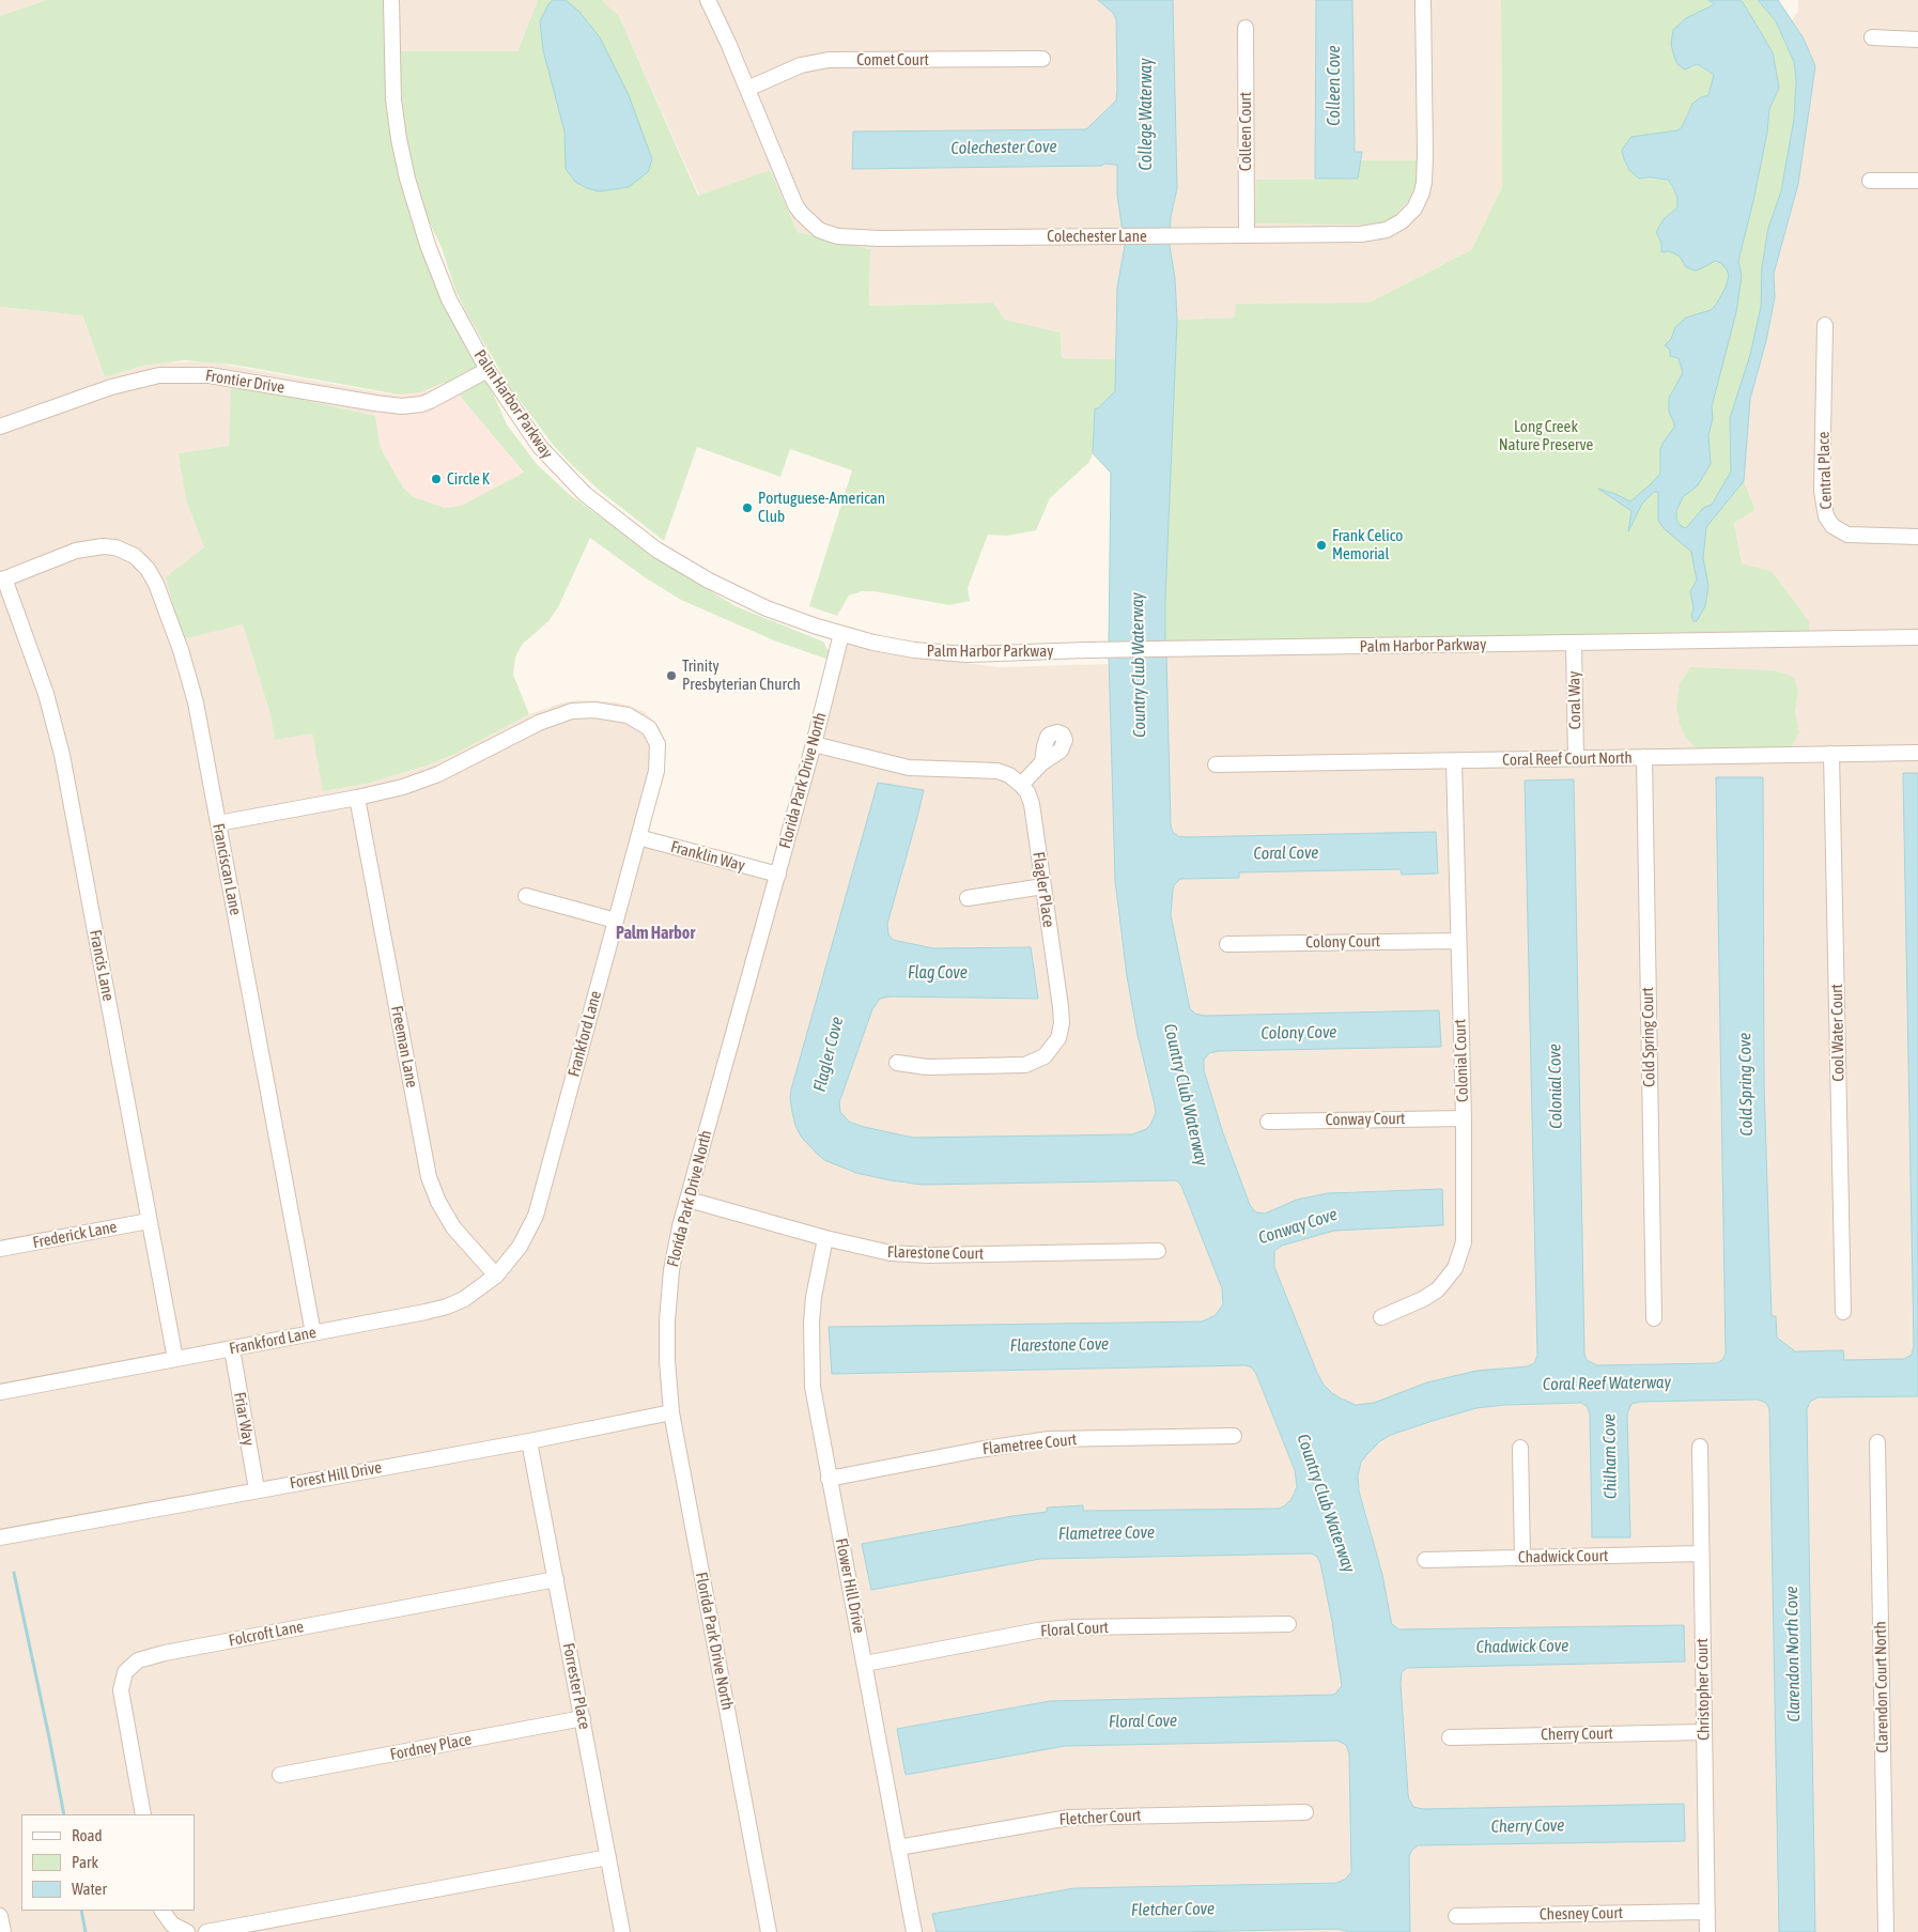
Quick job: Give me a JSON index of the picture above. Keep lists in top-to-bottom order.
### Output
{
  "streets": {
    "street": [
      "Comet Court",
      "Colleen Court",
      "Colechester Lane",
      "Frontier Drive",
      "Palm Harbor Parkway",
      "Central Place",
      "Coral Way",
      "Coral Reef Court North",
      "Florida Park Drive North",
      "Franklin Way",
      "Franciscan Lane",
      "Flagler Place",
      "Colony Court",
      "Francis Lane",
      "Cool Water Court",
      "Frankford Lane",
      "Cold Spring Court",
      "Freeman Lane",
      "Colonial Court",
      "Conway Court",
      "Frederick Lane",
      "Flarestone Court",
      "Friar Way",
      "Flametree Court",
      "Forest Hill Drive",
      "Chadwick Court",
      "Flower Hill Drive",
      "Floral Court",
      "Folcroft Lane",
      "Forrester Place",
      "Clarendon Court North",
      "Christopher Court",
      "Cherry Court",
      "Fordney Place",
      "Fletcher Court",
      "Chesney Court"
    ]
  },
  "crossings": [
    ["Comet Court", "Colechester Lane"],
    ["Colleen Court", "Colechester Lane"],
    ["Frontier Drive", "Palm Harbor Parkway"],
    ["Palm Harbor Parkway", "Coral Way"],
    ["Palm Harbor Parkway", "Florida Park Drive North"],
    ["Coral Way", "Coral Reef Court North"],
    ["Coral Reef Court North", "Cool Water Court"],
    ["Coral Reef Court North", "Cold Spring Court"],
    ["Coral Reef Court North", "Colonial Court"],
    ["Florida Park Drive North", "Franklin Way"],
    ["Florida Park Drive North", "Flarestone Court"],
    ["Florida Park Drive North", "Forest Hill Drive"],
    ["Franklin Way", "Frankford Lane"],
    ["Franciscan Lane", "Francis Lane"],
    ["Franciscan Lane", "Frankford Lane"],
    ["Colony Court", "Colonial Court"],
    ["Francis Lane", "Frankford Lane"],
    ["Francis Lane", "Frederick Lane"],
    ["Frankford Lane", "Freeman Lane"],
    ["Frankford Lane", "Friar Way"],
    ["Colonial Court", "Conway Court"],
    ["Flarestone Court", "Flower Hill Drive"],
    ["Friar Way", "Forest Hill Drive"],
    ["Flametree Court", "Flower Hill Drive"],
    ["Forest Hill Drive", "Forrester Place"],
    ["Chadwick Court", "Christopher Court"],
    ["Flower Hill Drive", "Floral Court"],
    ["Flower Hill Drive", "Fletcher Court"],
    ["Folcroft Lane", "Forrester Place"],
    ["Forrester Place", "Fordney Place"],
    ["Christopher Court", "Cherry Court"],
    ["Christopher Court", "Chesney Court"]
  ],
  "districts": ["Palm Harbor"],
  "water": [
    "Colleen Cove",
    "College Waterway",
    "Colechester Cove",
    "Country Club Waterway",
    "Coral Cove",
    "Flag Cove",
    "Colony Cove",
    "Flagler Cove",
    "Cold Spring Cove",
    "Colonial Cove",
    "Conway Cove",
    "Flarestone Cove",
    "Coral Reef Waterway",
    "Chilham Cove",
    "Flametree Cove",
    "Chadwick Cove",
    "Clarendon North Cove",
    "Floral Cove",
    "Cherry Cove",
    "Fletcher Cove"
  ],
  "parks": ["Long Creek Nature Preserve"],
  "places": [
    "Circle K",
    "Portuguese-American Club",
    "Frank Celico Memorial",
    "Trinity Presbyterian Church"
  ],
  "legend": ["Road", "Park", "Water"]
}
